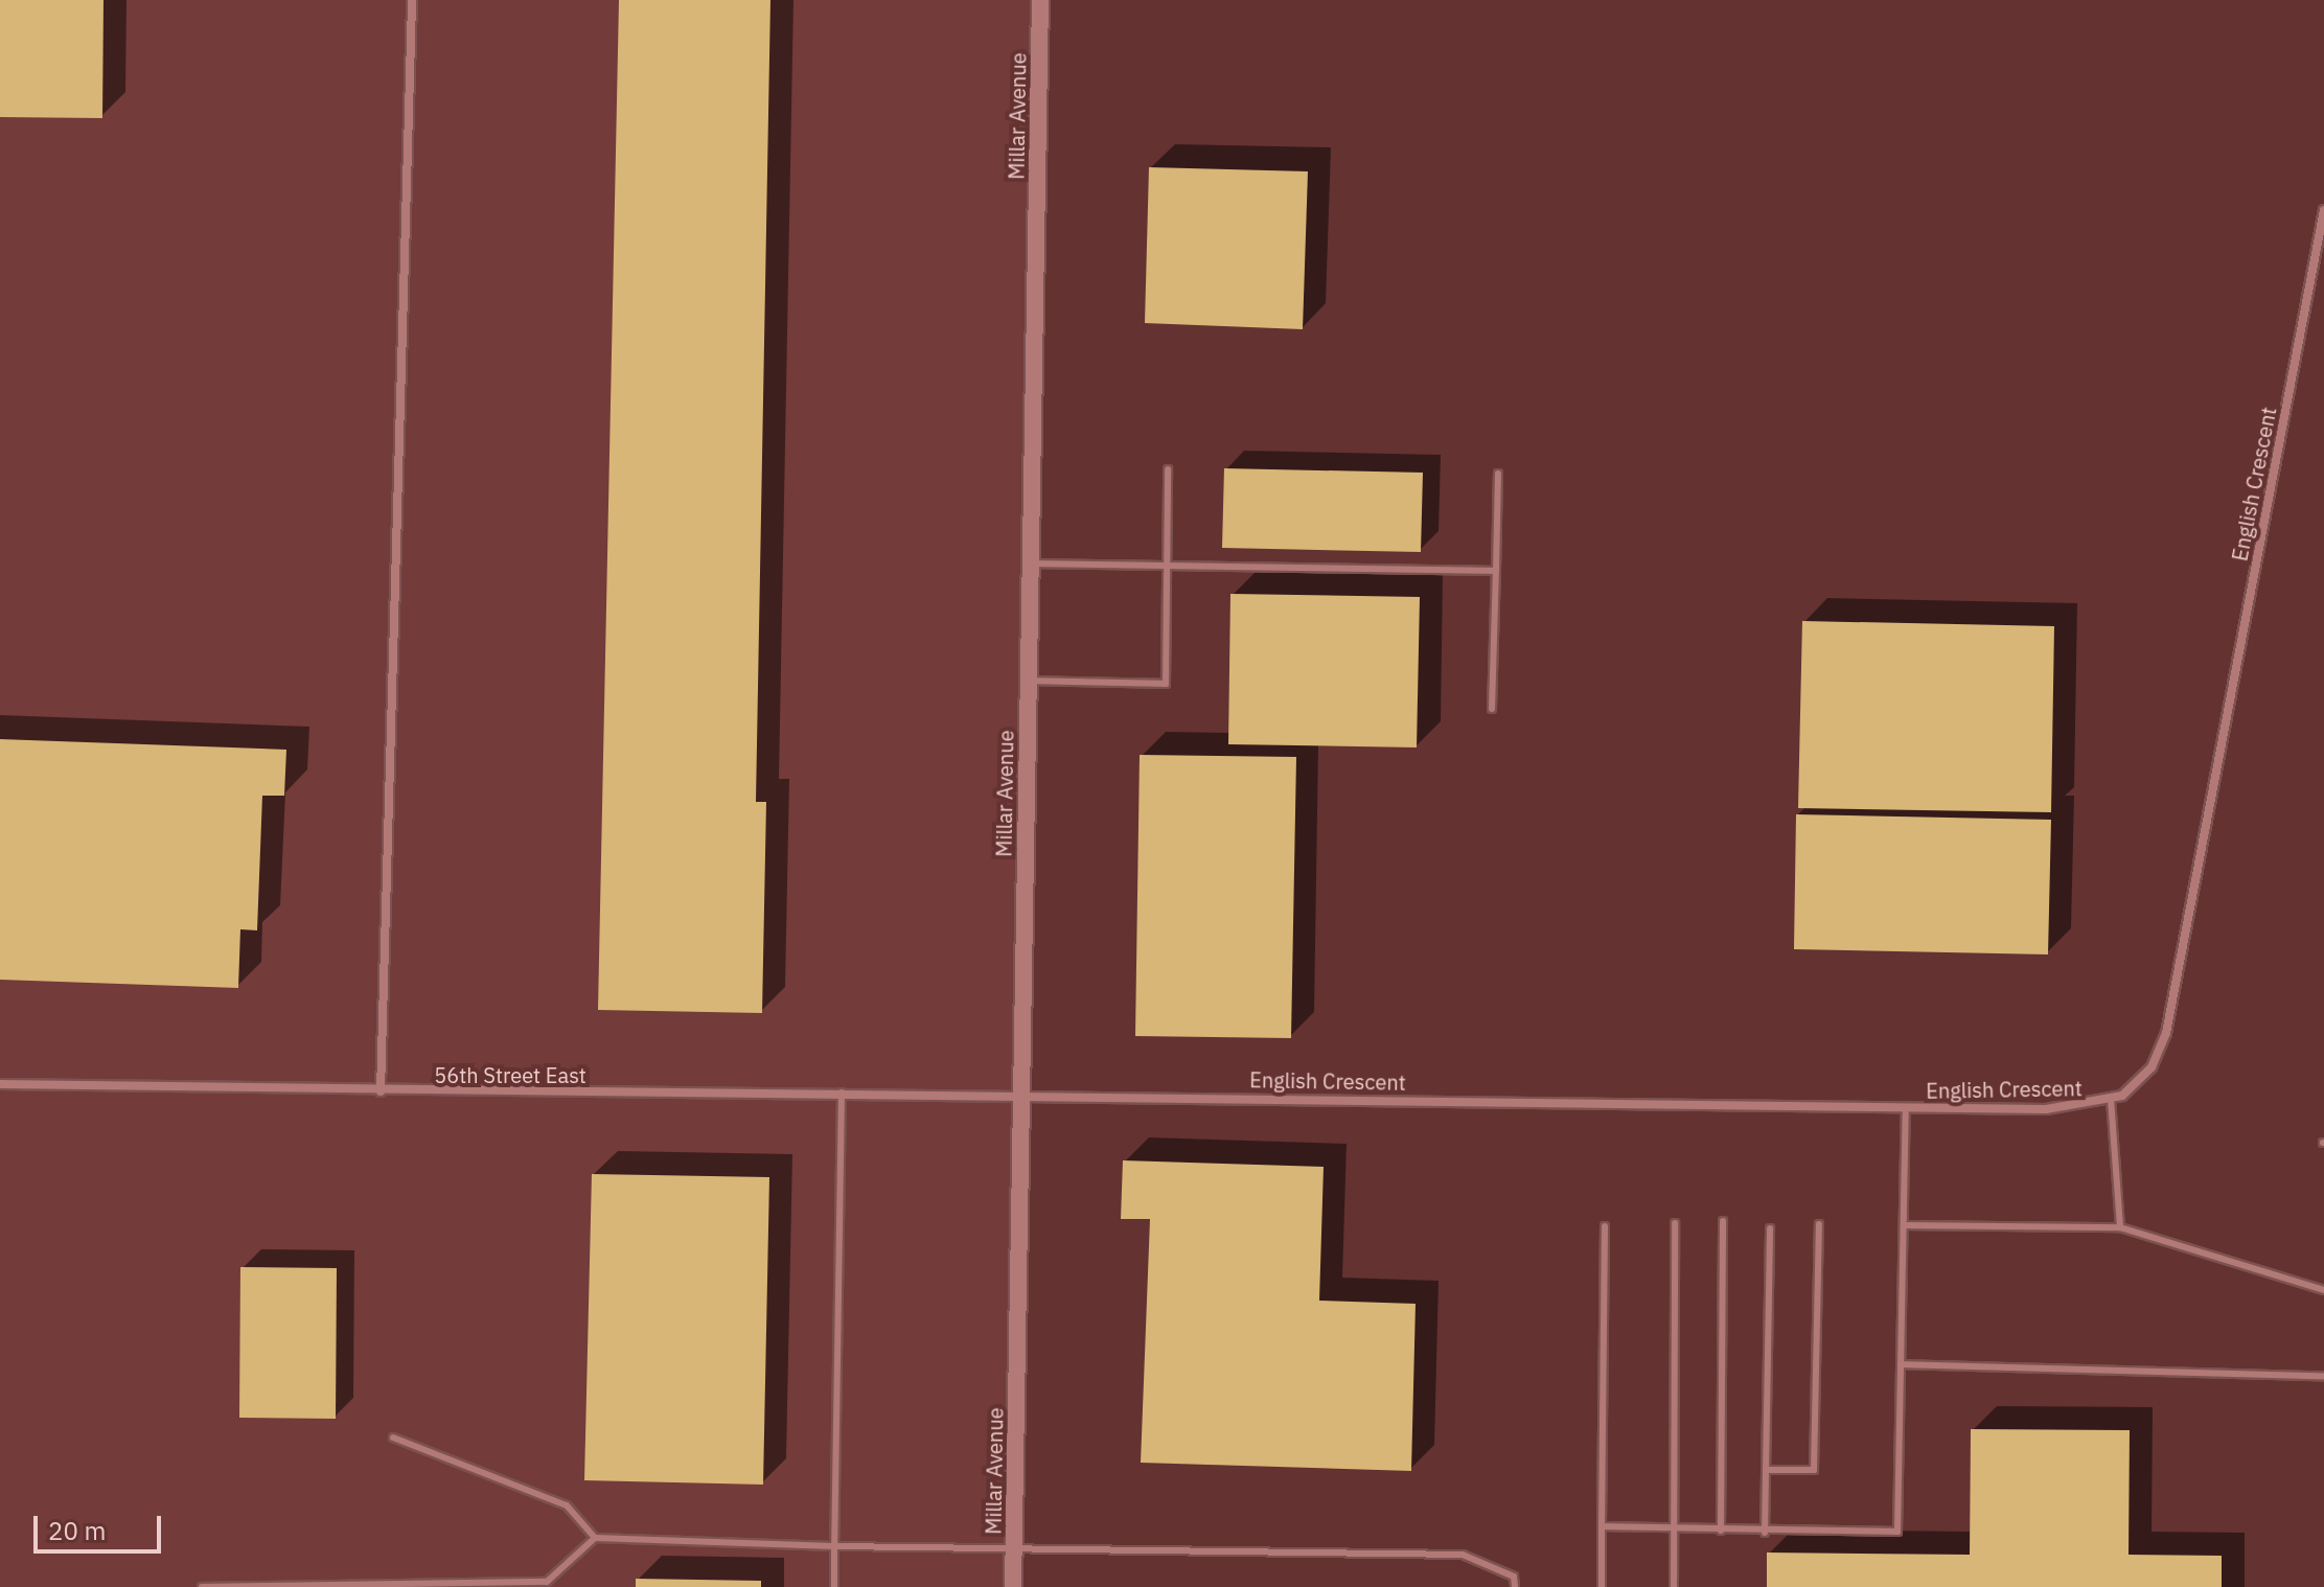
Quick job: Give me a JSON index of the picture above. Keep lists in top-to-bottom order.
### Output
{
  "streets": {
    "street": ["Millar Avenue", "English Crescent", "56th Street East"]
  },
  "crossings": [
    ["Millar Avenue", "English Crescent"],
    ["Millar Avenue", "56th Street East"],
    ["English Crescent", "56th Street East"]
  ],
  "scale_bar": "20 m"
}
